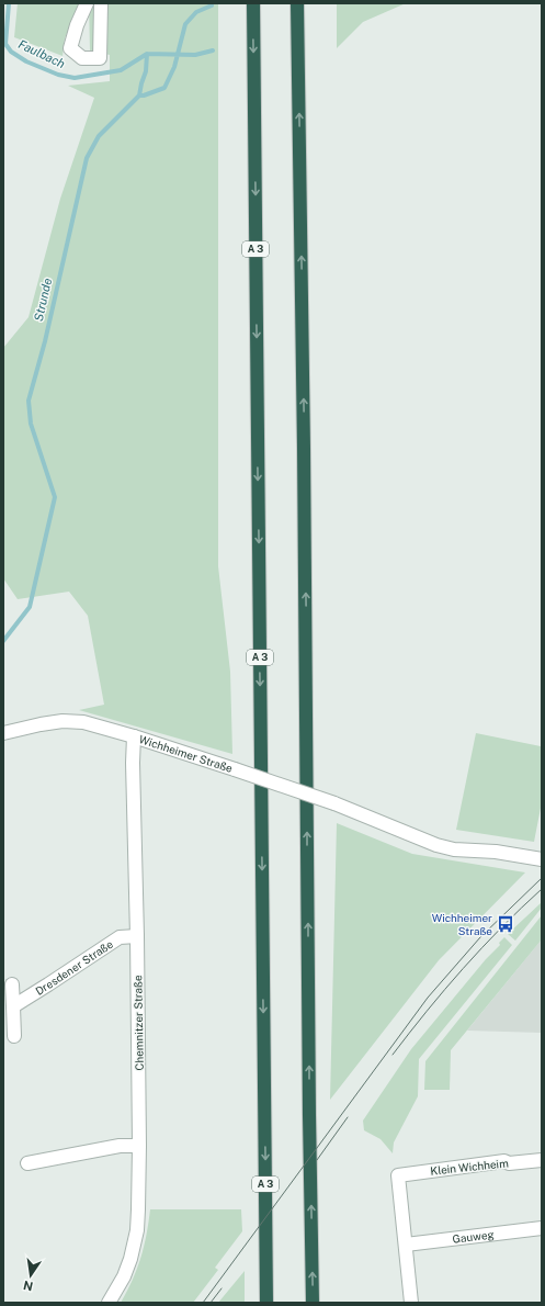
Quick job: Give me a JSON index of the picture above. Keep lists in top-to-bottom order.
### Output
{
  "streets": {
    "highway": ["A 3"],
    "street": [
      "Wichheimer Straße",
      "Dresdener Straße",
      "Chemnitzer Straße",
      "Klein Wichheim",
      "Gauweg"
    ]
  },
  "crossings": [
    ["Wichheimer Straße", "Chemnitzer Straße"],
    ["Dresdener Straße", "Chemnitzer Straße"],
    ["Klein Wichheim", "Gauweg"]
  ],
  "water": ["Faulbach", "Strunde"],
  "places": {
    "bus stop": ["Wichheimer Straße"]
  },
  "north": "bottom"
}
